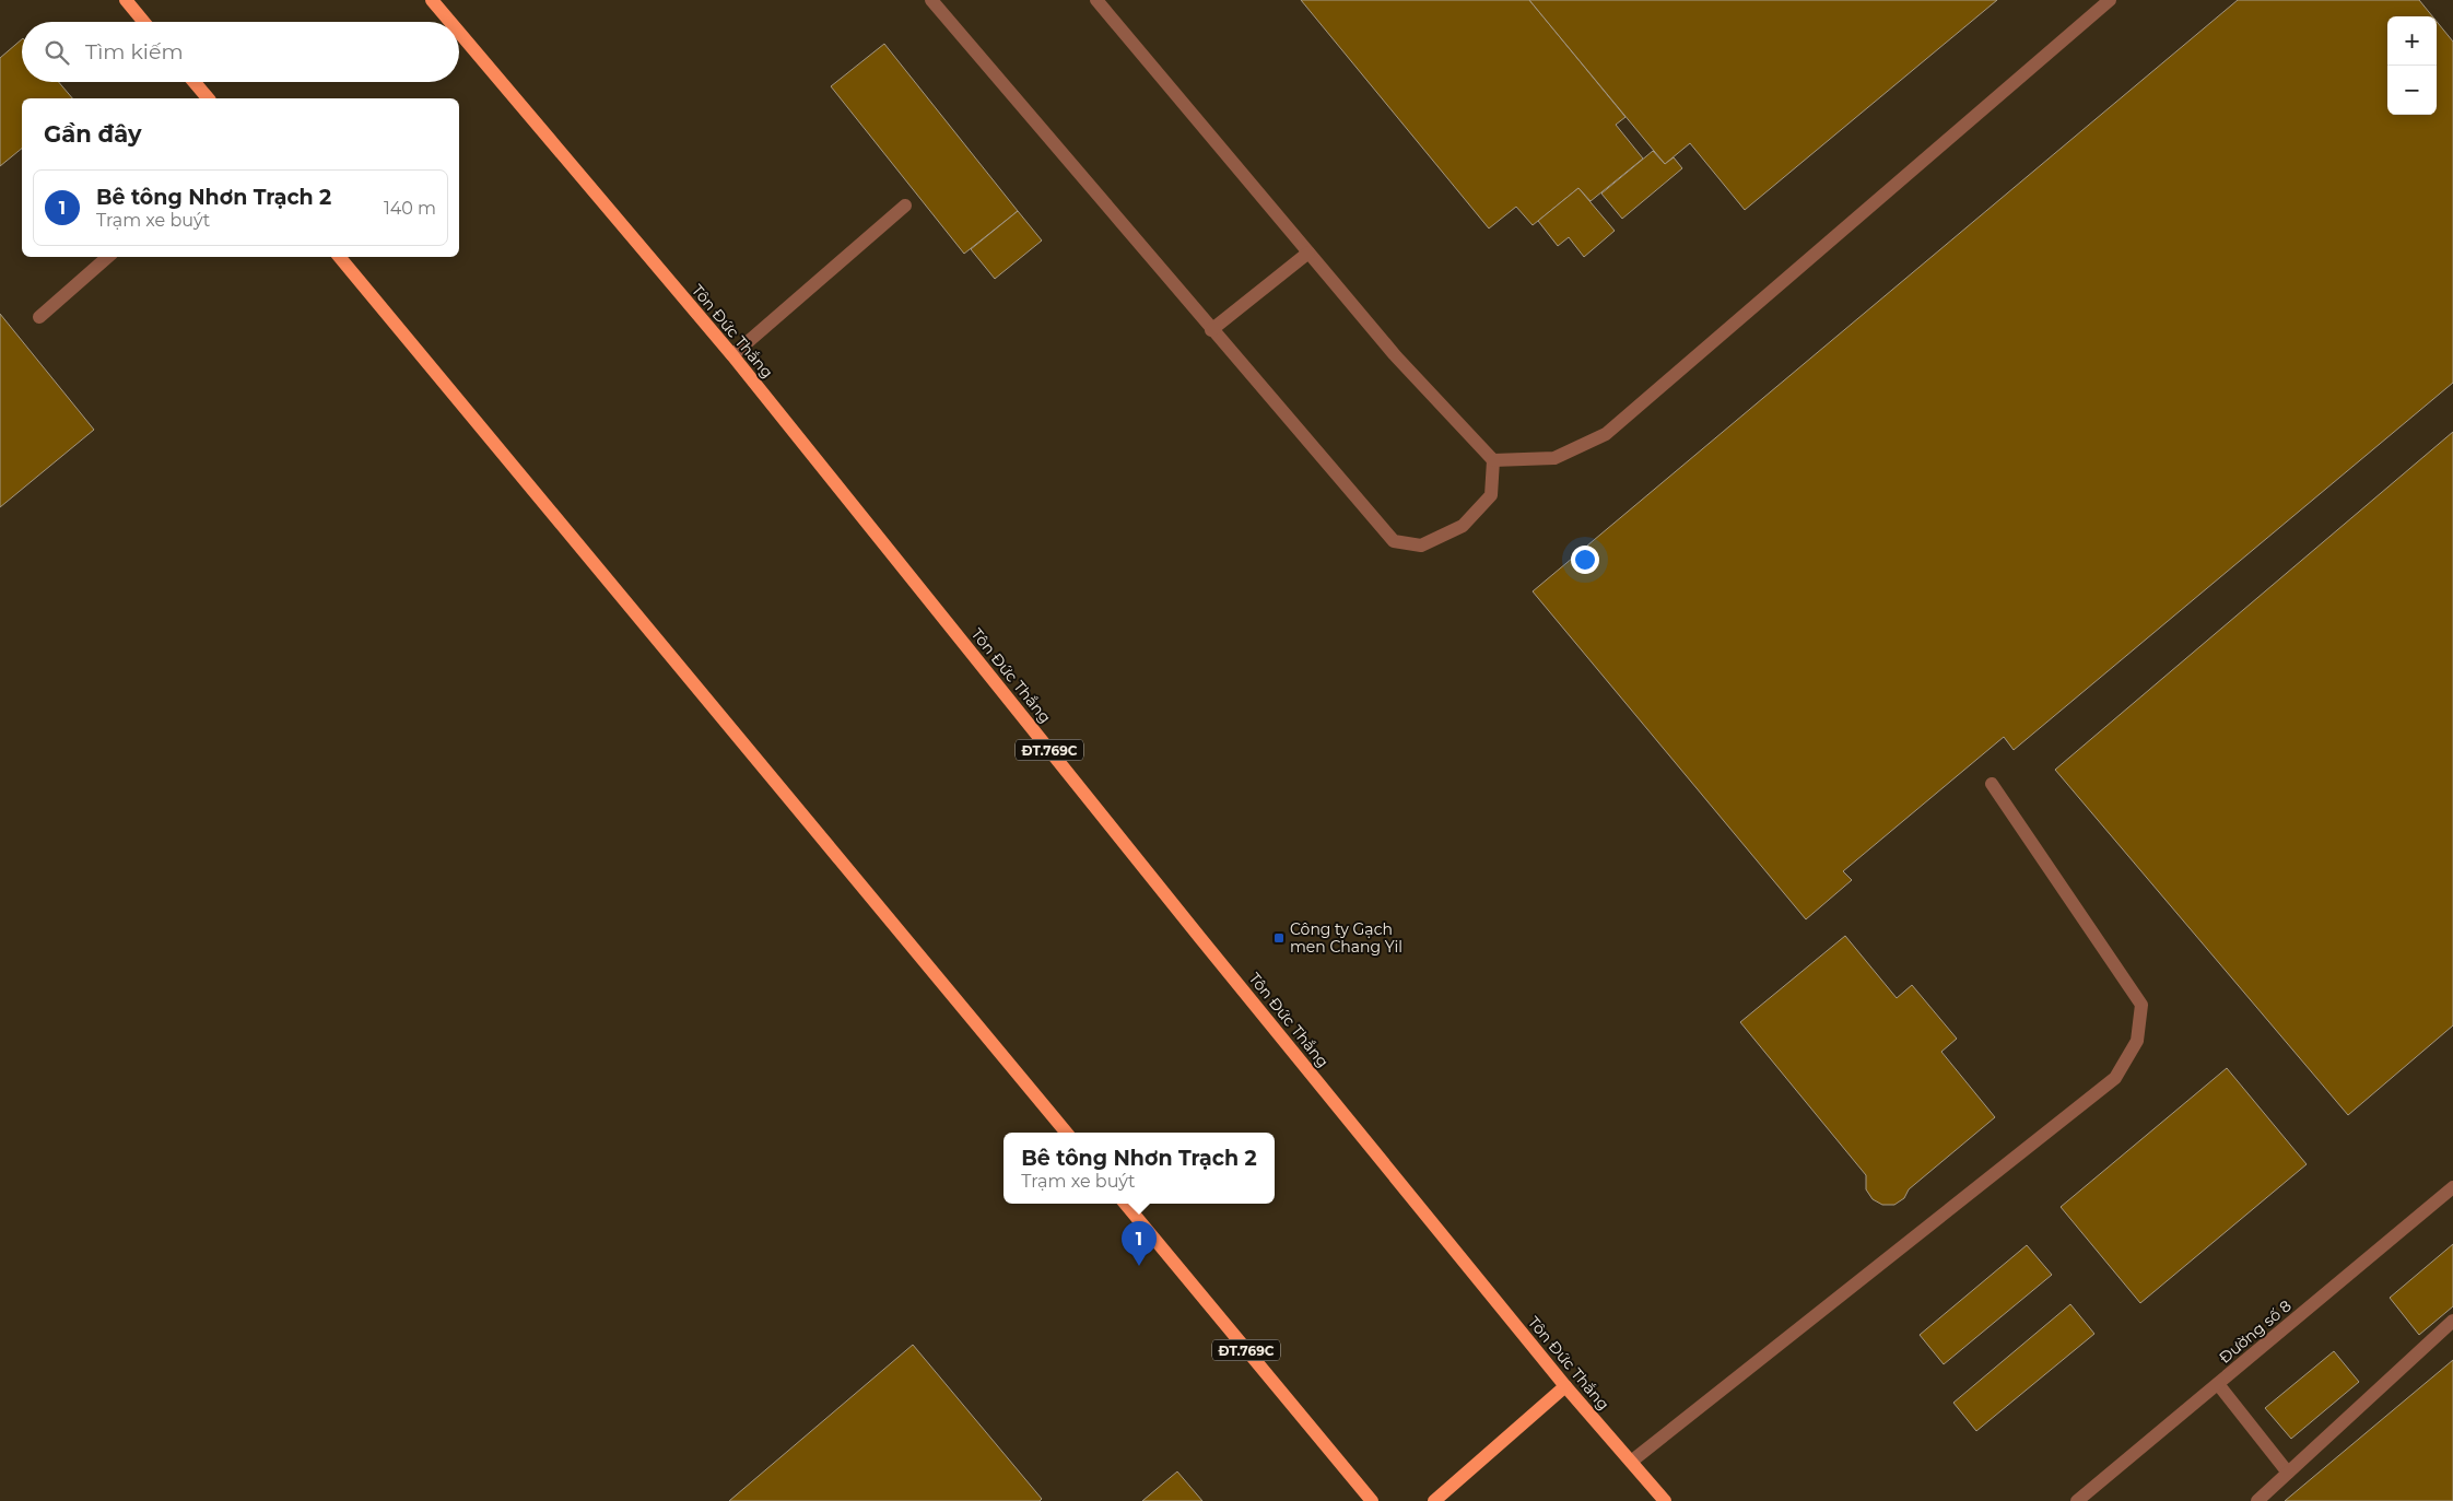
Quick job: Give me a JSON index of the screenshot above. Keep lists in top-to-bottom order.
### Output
{
  "streets": {
    "main road": ["Tôn Đức Thắng", "ĐT.769C"],
    "street": ["Đường số 8"]
  },
  "places": {
    "transit": ["Công ty Gạch men Chang Yil"]
  },
  "page": {
    "map_buttons": ["+", "−"],
    "search": "Tìm kiếm",
    "heading": "Gần đây",
    "list": [
      {
        "mark": "1",
        "name": "Bê tông Nhơn Trạch 2",
        "note": "Trạm xe buýt",
        "value": "140 m"
      }
    ],
    "popup": ["Bê tông Nhơn Trạch 2", "Trạm xe buýt"],
    "pins": "1"
  }
}
